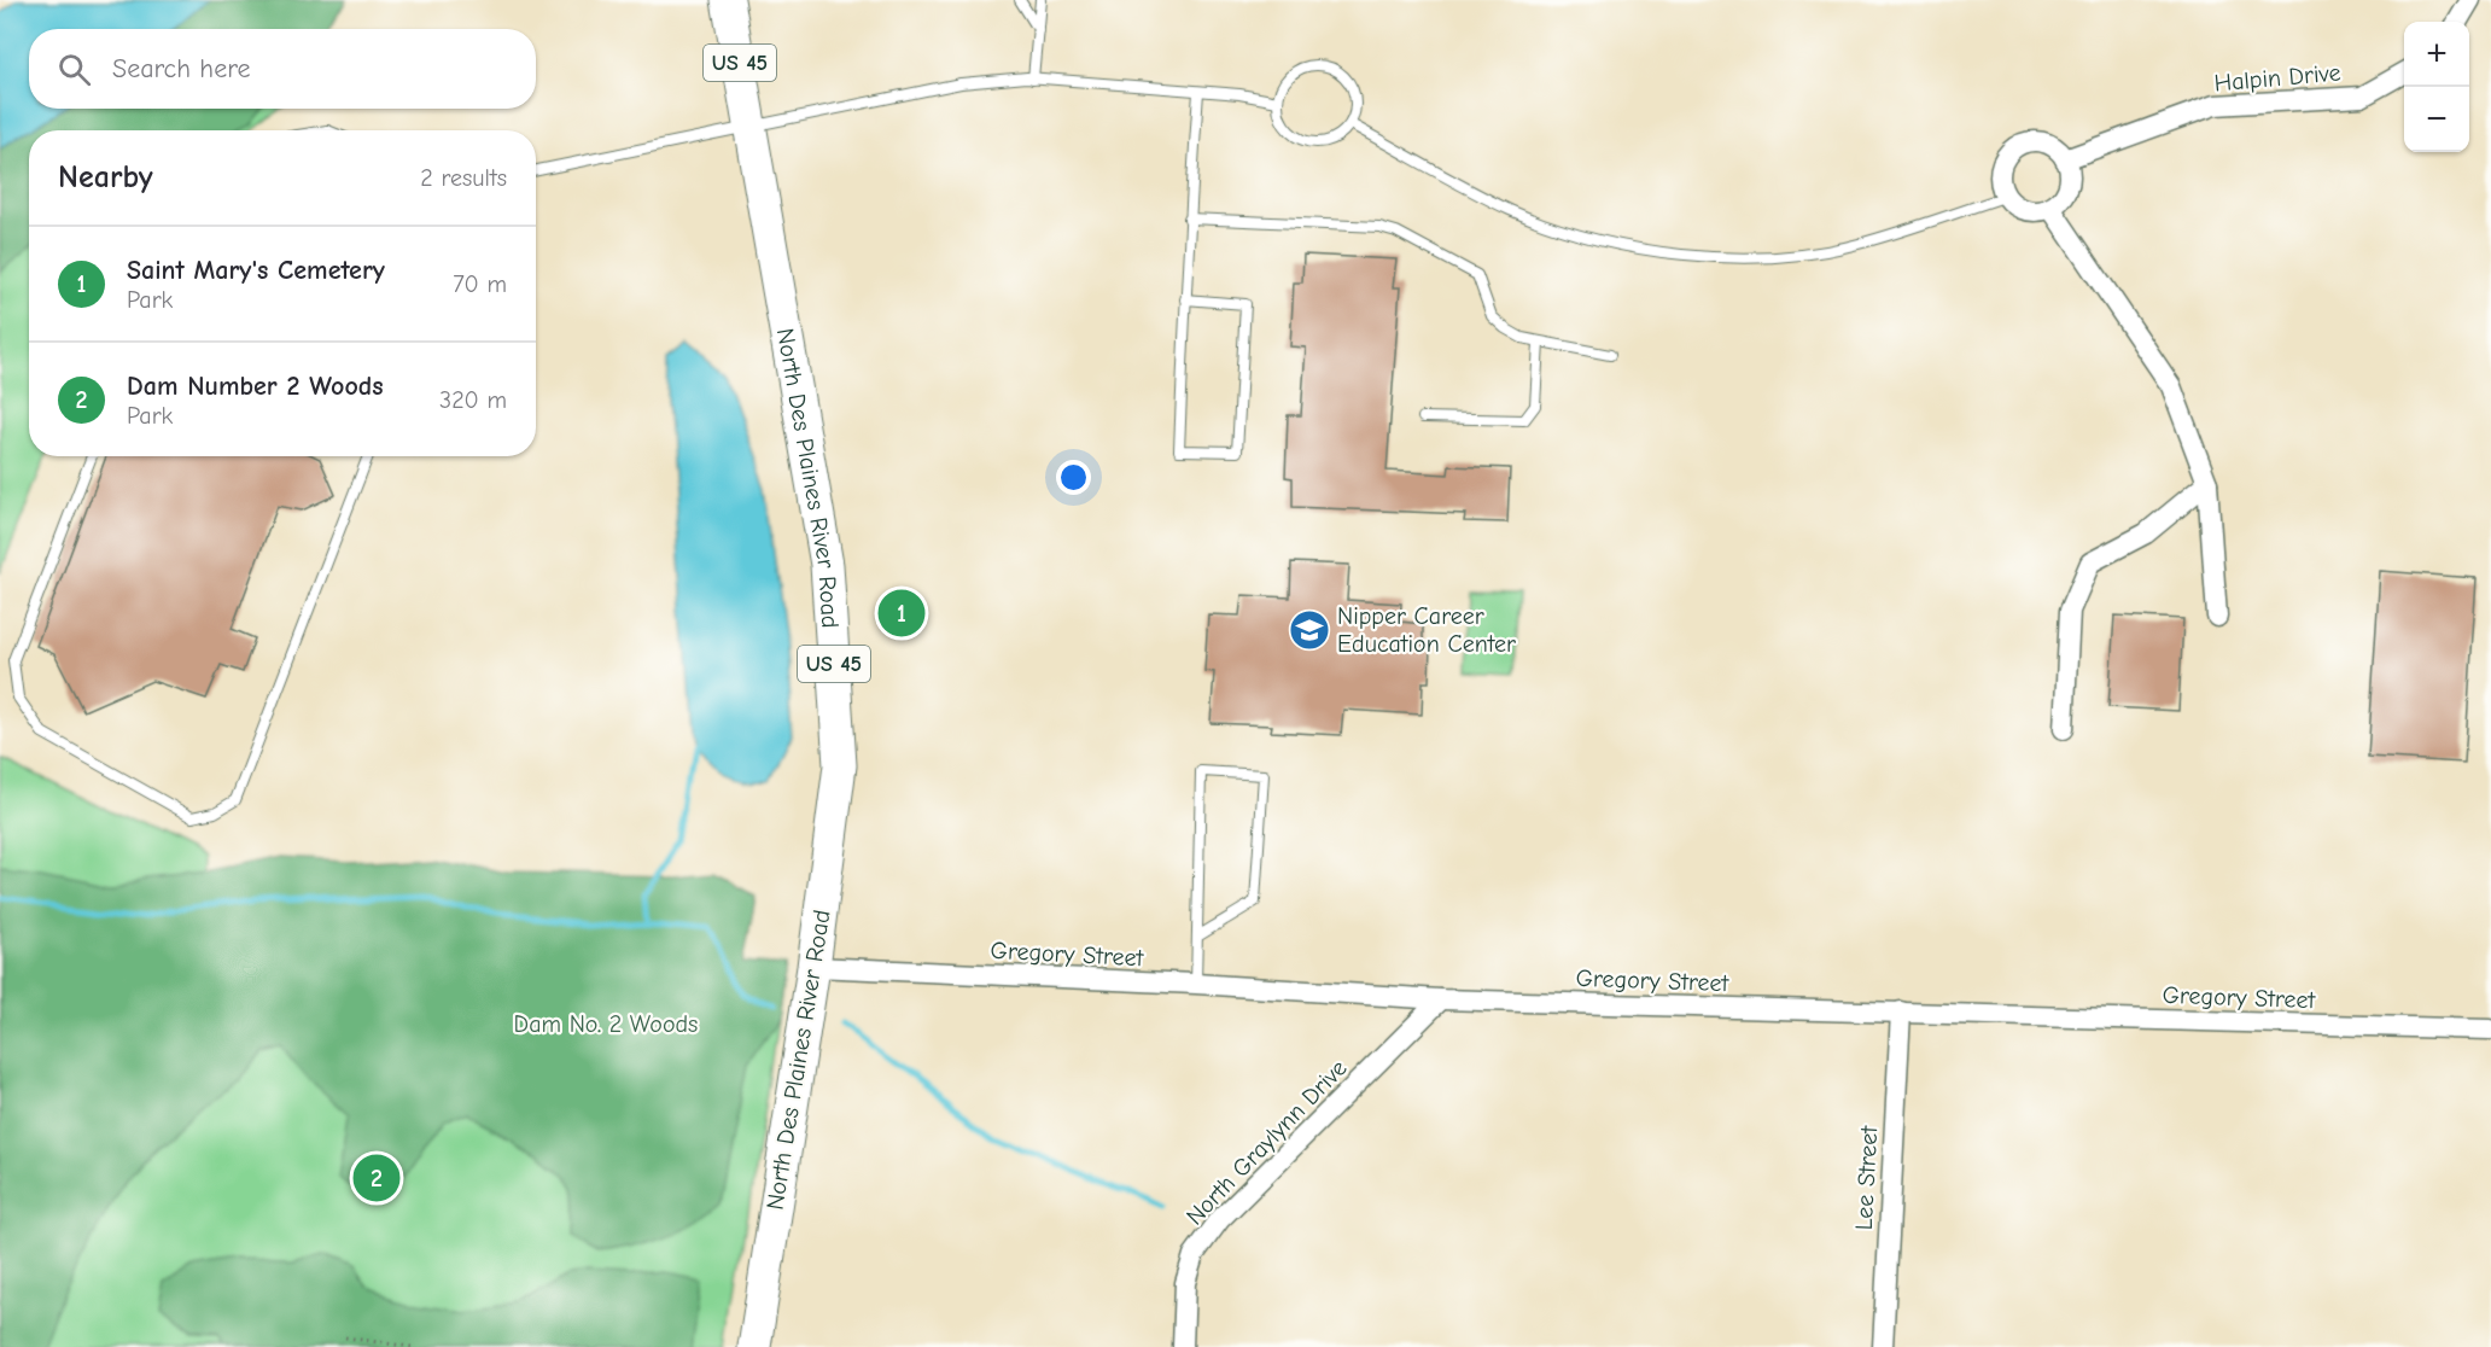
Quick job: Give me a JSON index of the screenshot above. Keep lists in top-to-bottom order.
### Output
{
  "streets": {
    "main road": ["US 45", "North Des Plaines River Road"],
    "street": [
      "Halpin Drive",
      "Gregory Street",
      "North Graylynn Drive",
      "Lee Street"
    ]
  },
  "crossings": [
    ["North Des Plaines River Road", "Gregory Street"],
    ["Gregory Street", "North Graylynn Drive"],
    ["Gregory Street", "Lee Street"]
  ],
  "parks": ["Dam No. 2 Woods"],
  "places": {
    "school or university": ["Nipper Career Education Center"]
  },
  "page": {
    "map_buttons": ["+", "−"],
    "search": "Search here",
    "heading": ["Nearby", "2 results"],
    "list": [
      {
        "mark": "1",
        "name": "Saint Mary's Cemetery",
        "note": "Park",
        "value": "70 m"
      },
      {
        "mark": "2",
        "name": "Dam Number 2 Woods",
        "note": "Park",
        "value": "320 m"
      }
    ],
    "pins": ["1", "2"]
  }
}
